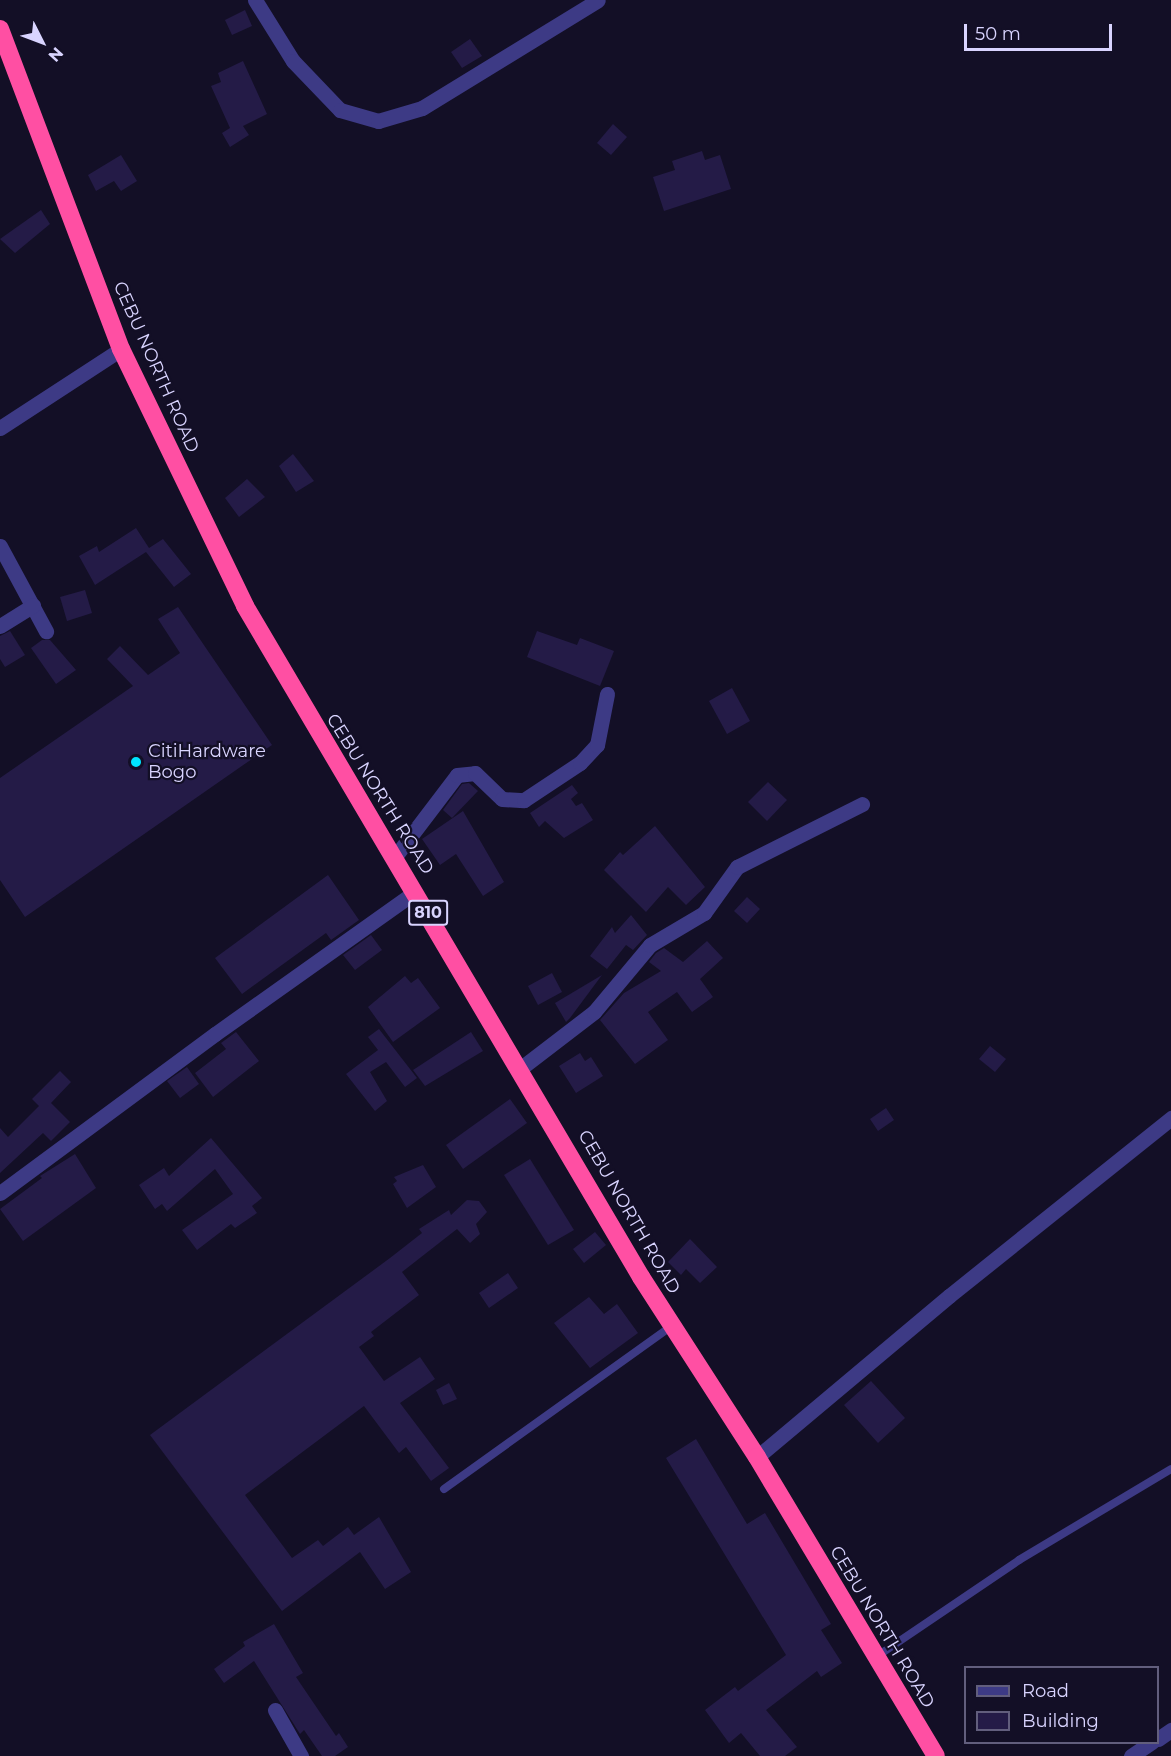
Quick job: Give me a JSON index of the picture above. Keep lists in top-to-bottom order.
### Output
{
  "streets": {
    "highway": ["CEBU NORTH ROAD", "810"]
  },
  "places": ["CitiHardware Bogo"],
  "legend": ["Road", "Building"],
  "scale_bar": "50 m",
  "north": "bottom right"
}
